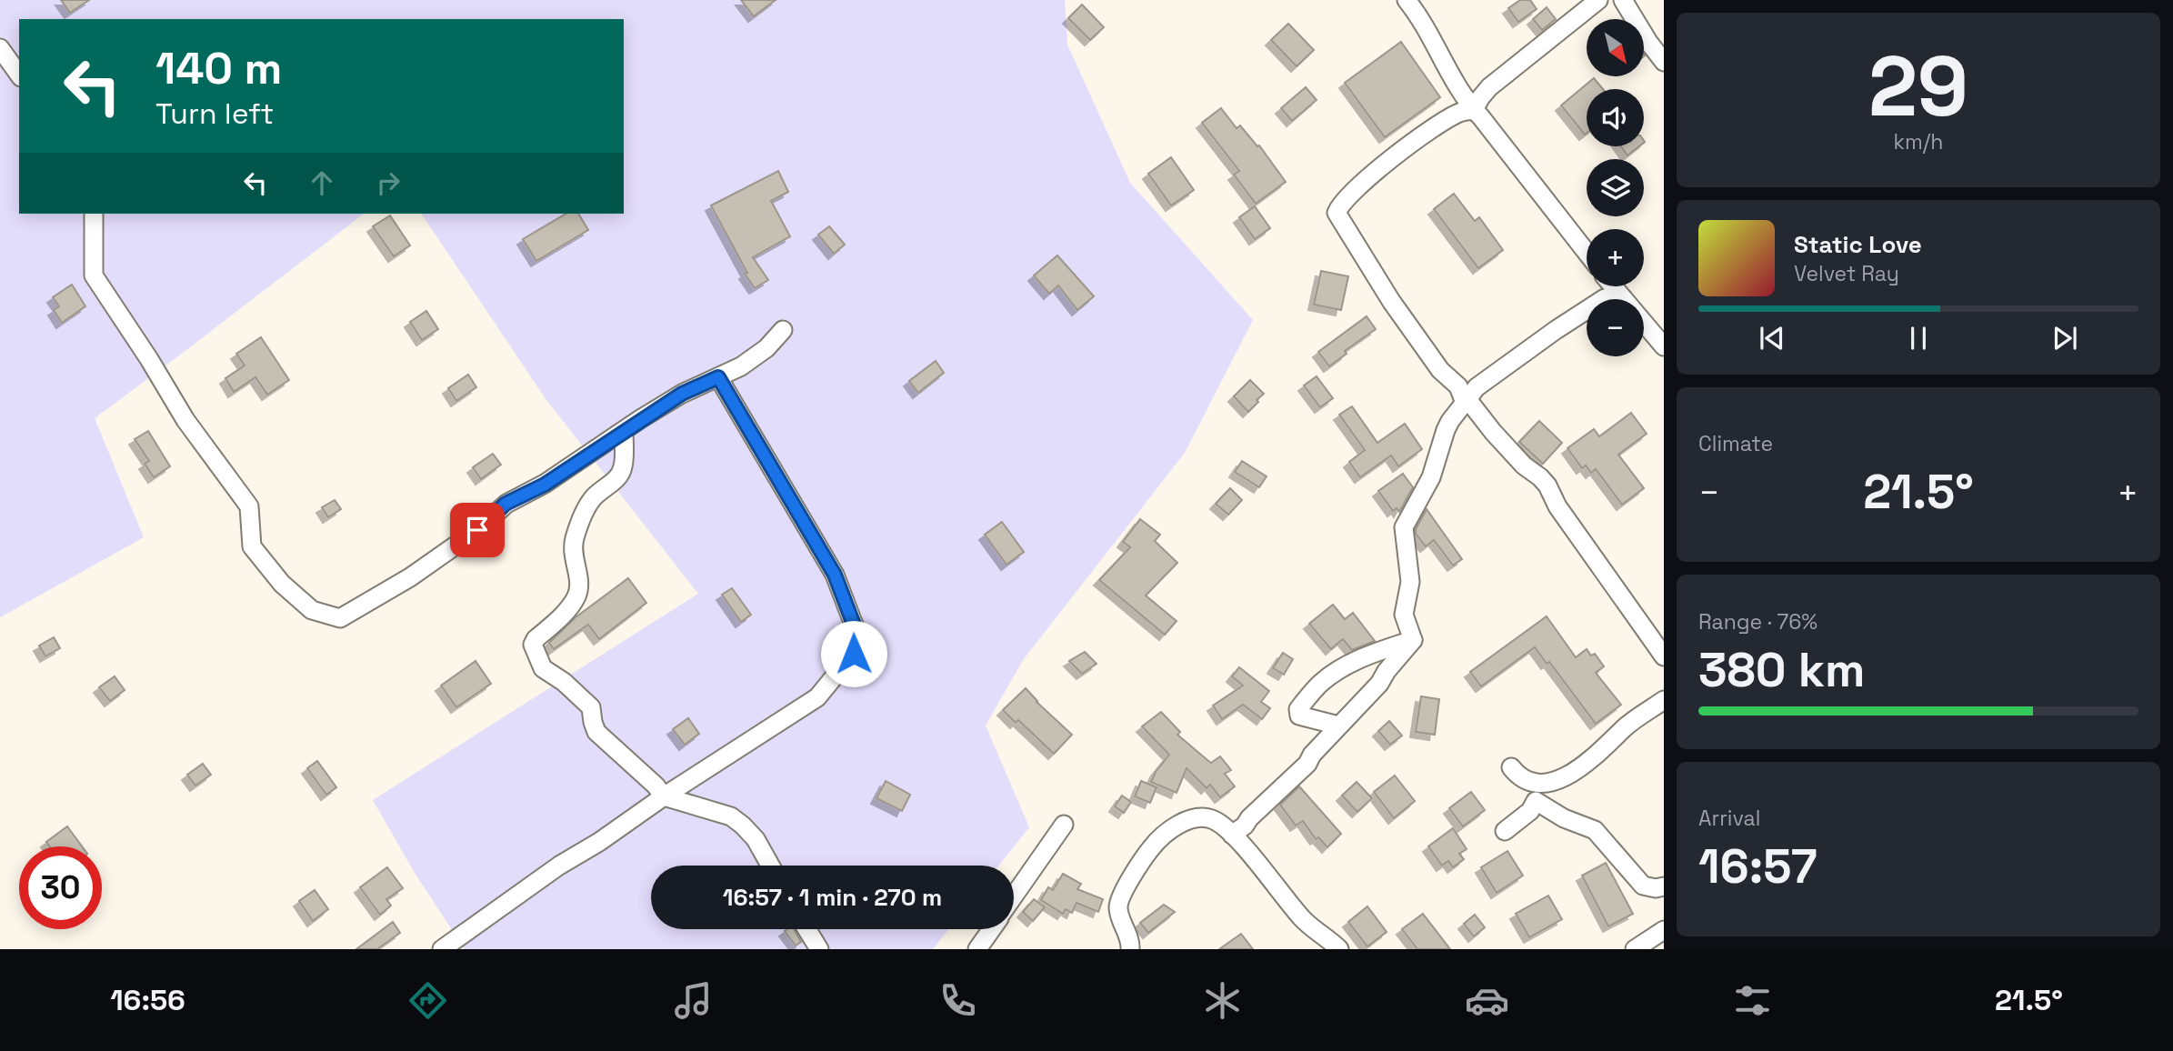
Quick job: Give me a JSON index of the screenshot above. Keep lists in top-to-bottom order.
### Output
{
  "north": "bottom right",
  "page": {
    "tile": [
      ["29", "km/h"],
      "Climate",
      ["Range · 76%", "380 km"],
      ["Arrival", "16:57"]
    ],
    "map_buttons": ["+", "−"],
    "turn": ["140 m", "Turn left"],
    "song": ["Static Love", "Velvet Ray"],
    "heat": ["−", "21.5°", "+"],
    "limit": "30",
    "trip": "16:57 · 1 min · 270 m",
    "tabs": ["16:56", "21.5°"]
  }
}
